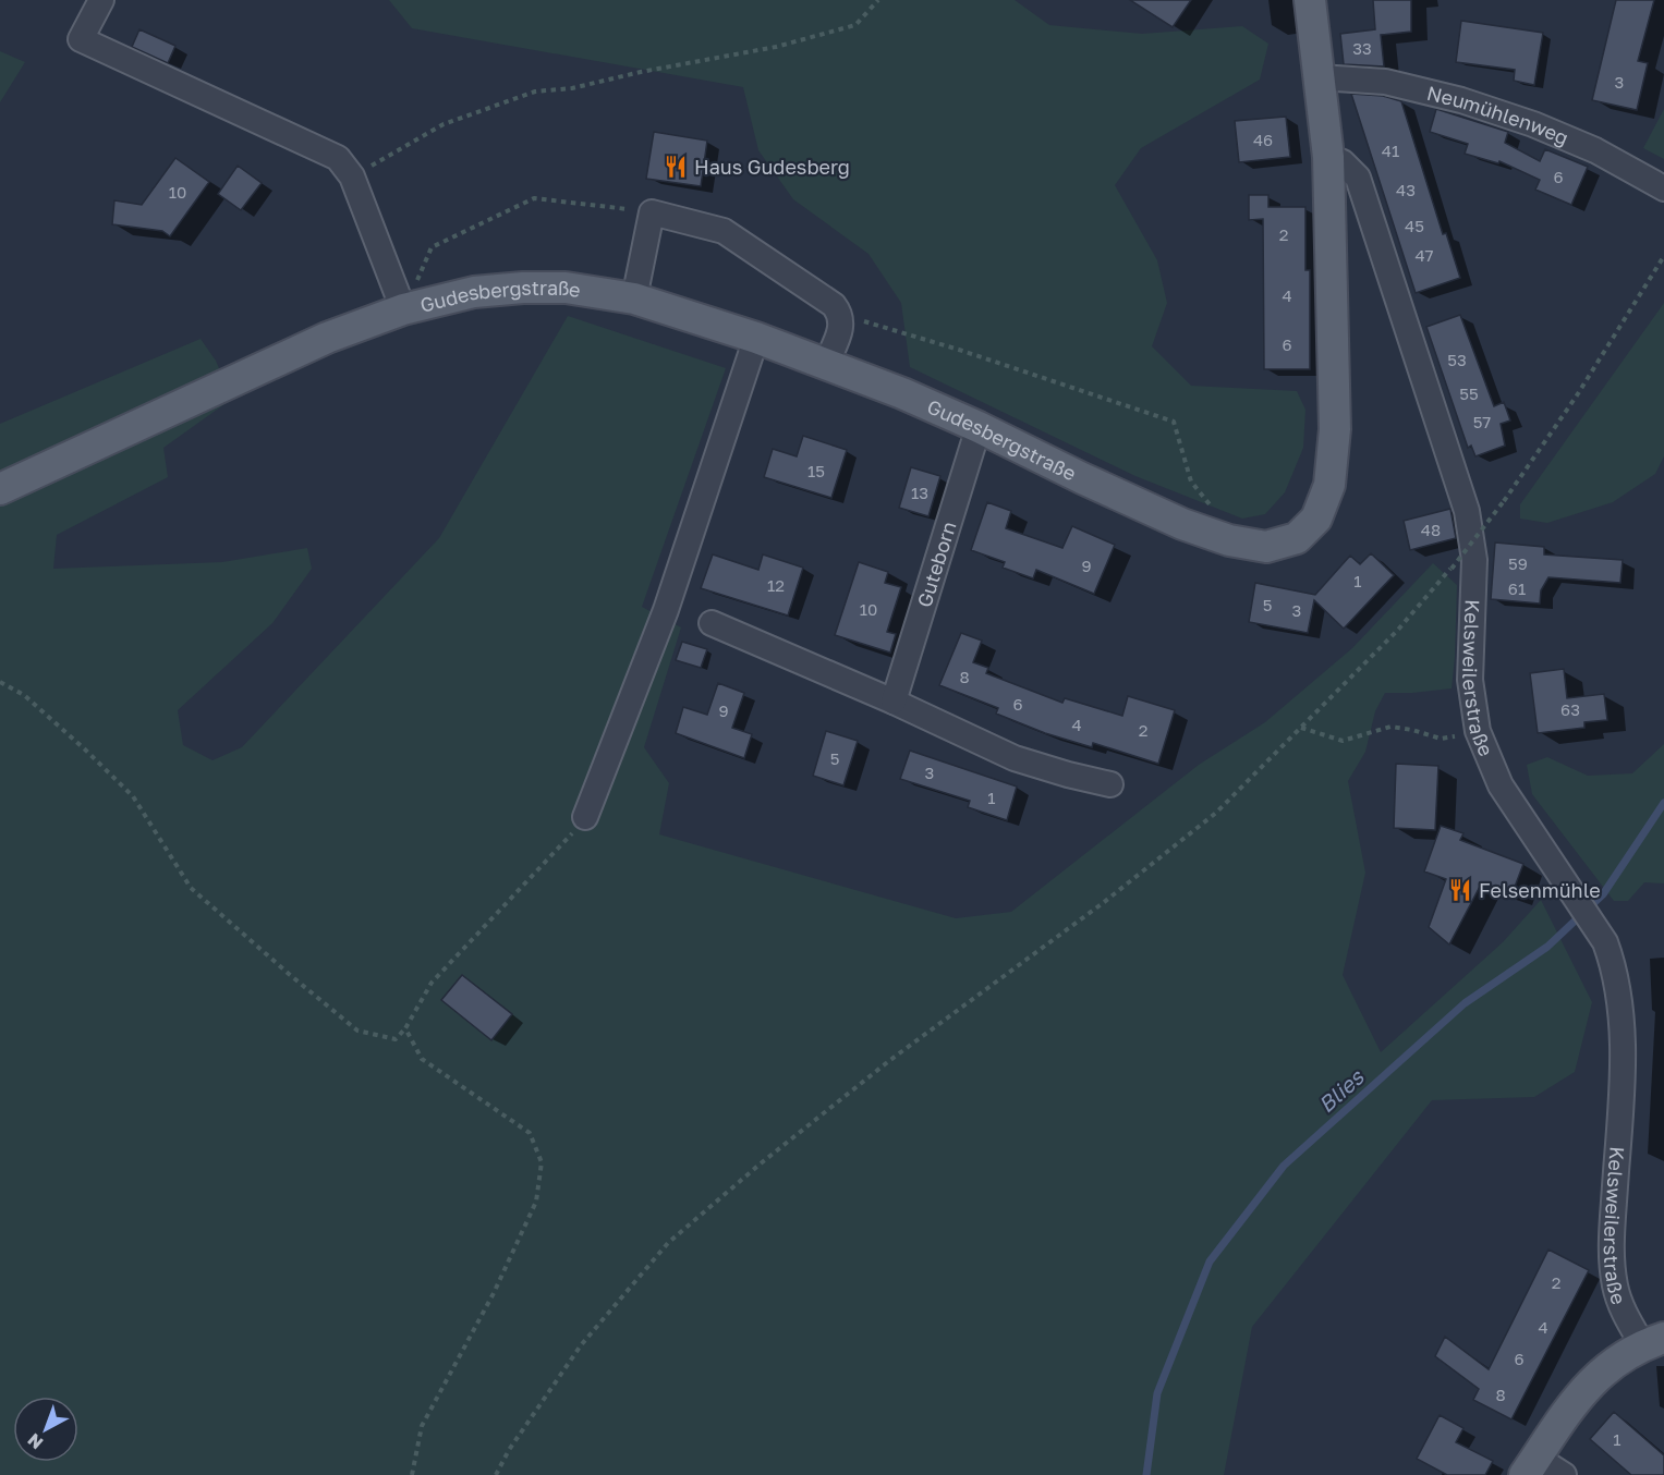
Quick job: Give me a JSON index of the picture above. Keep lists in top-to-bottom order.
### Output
{
  "streets": {
    "main road": ["Gudesbergstraße"],
    "street": ["Neumühlenweg", "Guteborn", "Kelsweilerstraße"]
  },
  "crossings": [
    ["Gudesbergstraße", "Guteborn"],
    ["Gudesbergstraße", "Kelsweilerstraße"]
  ],
  "water": ["Blies"],
  "places": {
    "restaurant": ["Haus Gudesberg", "Felsenmühle"]
  },
  "house_numbers": [
    "33",
    "3",
    "46",
    "41",
    "6",
    "43",
    "10",
    "45",
    "2",
    "47",
    "4",
    "6",
    "53",
    "55",
    "57",
    "15",
    "13",
    "48",
    "59",
    "9",
    "1",
    "12",
    "61",
    "5",
    "10",
    "3",
    "8",
    "6",
    "63",
    "9",
    "4",
    "2",
    "5",
    "3",
    "1",
    "2",
    "4",
    "6",
    "8",
    "1"
  ],
  "north": "bottom left"
}
